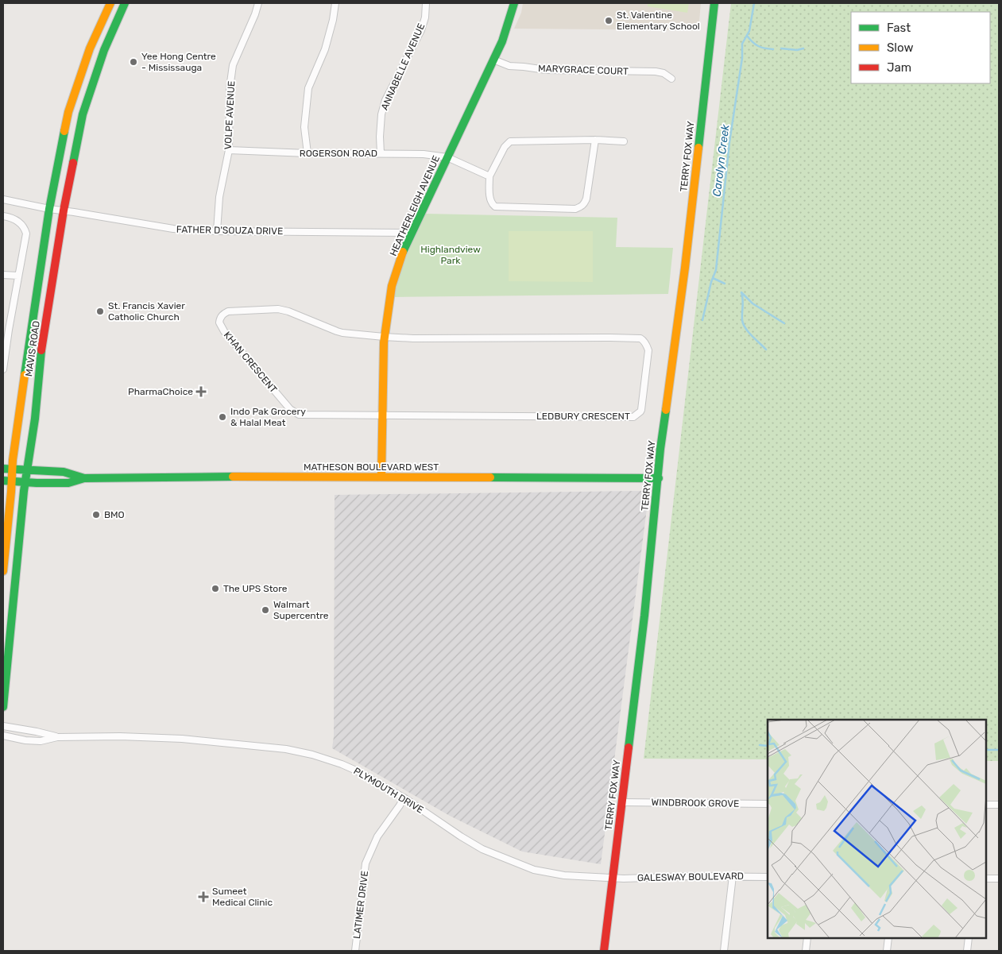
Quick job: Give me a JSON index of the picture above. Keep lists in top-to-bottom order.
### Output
{
  "streets": {
    "street": [
      "ANNABELLE AVENUE",
      "MARYGRACE COURT",
      "VOLPE AVENUE",
      "ROGERSON ROAD",
      "TERRY FOX WAY",
      "HEATHERLEIGH AVENUE",
      "FATHER D'SOUZA DRIVE",
      "MAVIS ROAD",
      "KHAN CRESCENT",
      "LEDBURY CRESCENT",
      "MATHESON BOULEVARD WEST",
      "PLYMOUTH DRIVE",
      "WINDBROOK GROVE",
      "GALESWAY BOULEVARD",
      "LATIMER DRIVE"
    ]
  },
  "crossings": [
    ["ANNABELLE AVENUE", "ROGERSON ROAD"],
    ["MARYGRACE COURT", "HEATHERLEIGH AVENUE"],
    ["VOLPE AVENUE", "ROGERSON ROAD"],
    ["VOLPE AVENUE", "FATHER D'SOUZA DRIVE"],
    ["ROGERSON ROAD", "HEATHERLEIGH AVENUE"],
    ["TERRY FOX WAY", "MATHESON BOULEVARD WEST"],
    ["TERRY FOX WAY", "PLYMOUTH DRIVE"],
    ["TERRY FOX WAY", "WINDBROOK GROVE"],
    ["TERRY FOX WAY", "GALESWAY BOULEVARD"],
    ["HEATHERLEIGH AVENUE", "FATHER D'SOUZA DRIVE"],
    ["HEATHERLEIGH AVENUE", "KHAN CRESCENT"],
    ["HEATHERLEIGH AVENUE", "LEDBURY CRESCENT"],
    ["HEATHERLEIGH AVENUE", "MATHESON BOULEVARD WEST"],
    ["FATHER D'SOUZA DRIVE", "MAVIS ROAD"],
    ["MAVIS ROAD", "MATHESON BOULEVARD WEST"],
    ["KHAN CRESCENT", "LEDBURY CRESCENT"],
    ["PLYMOUTH DRIVE", "GALESWAY BOULEVARD"],
    ["PLYMOUTH DRIVE", "LATIMER DRIVE"]
  ],
  "water": ["Carolyn Creek"],
  "parks": ["Highlandview Park"],
  "places": {
    "other": [
      "St. Valentine Elementary School",
      "Yee Hong Centre - Mississauga",
      "St. Francis Xavier Catholic Church",
      "Indo Pak Grocery & Halal Meat",
      "BMO",
      "The UPS Store",
      "Walmart Supercentre"
    ],
    "health": ["PharmaChoice", "Sumeet Medical Clinic"]
  },
  "legend": ["Fast", "Slow", "Jam"]
}
